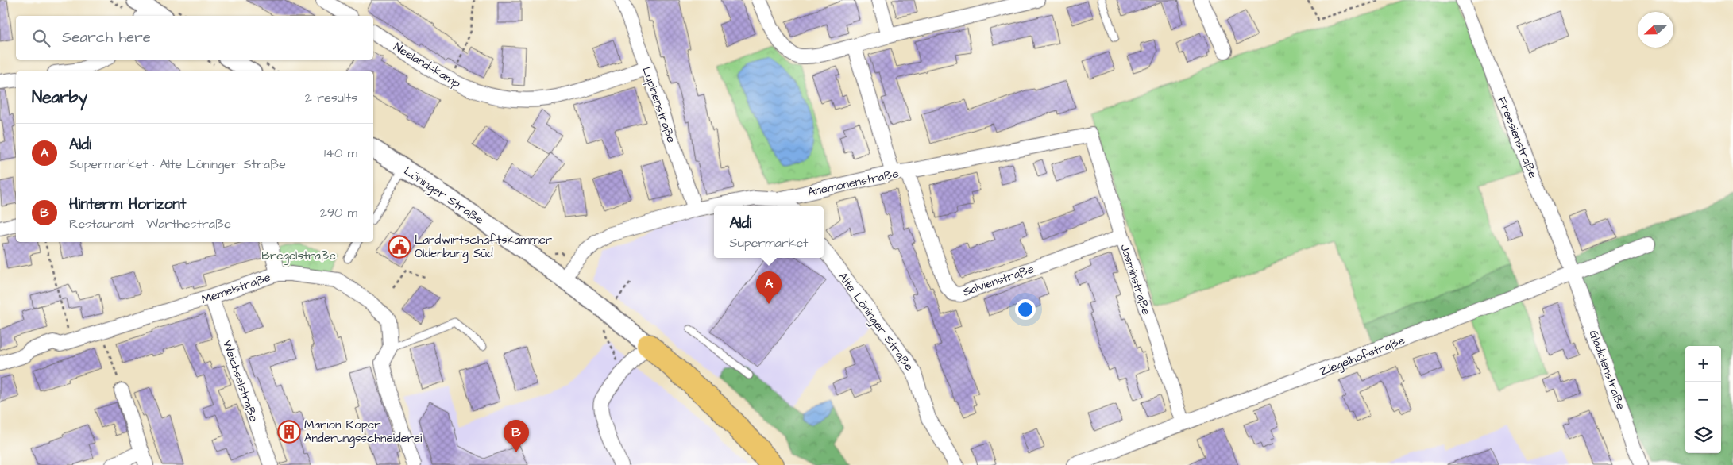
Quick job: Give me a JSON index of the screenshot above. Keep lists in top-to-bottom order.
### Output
{
  "streets": {
    "street": [
      "Neelandskamp",
      "Lupinenstraße",
      "Freesienstraße",
      "Anemonenstraße",
      "Löninger Straße",
      "Jasminstraße",
      "Salvienstraße",
      "Memelstraße",
      "Alte Löninger Straße",
      "Ziegelhofstraße",
      "Gladiolenstraße",
      "Weichselstraße"
    ]
  },
  "crossings": [
    ["Neelandskamp", "Lupinenstraße"],
    ["Lupinenstraße", "Anemonenstraße"],
    ["Freesienstraße", "Ziegelhofstraße"],
    ["Freesienstraße", "Gladiolenstraße"],
    ["Anemonenstraße", "Löninger Straße"],
    ["Anemonenstraße", "Jasminstraße"],
    ["Anemonenstraße", "Salvienstraße"],
    ["Jasminstraße", "Salvienstraße"],
    ["Jasminstraße", "Ziegelhofstraße"],
    ["Memelstraße", "Weichselstraße"],
    ["Ziegelhofstraße", "Gladiolenstraße"]
  ],
  "parks": ["Bregelstraße"],
  "places": {
    "public building": ["Landwirtschaftskammer Oldenburg Süd"],
    "building": ["Marion Röper Änderungsschneiderei"]
  },
  "north": "left",
  "page": {
    "search": "Search here",
    "heading": ["Nearby", "2 results"],
    "list": [
      {
        "mark": "A",
        "name": "Aldi",
        "note": "Supermarket · Alte Löninger Straße",
        "value": "140 m"
      },
      {
        "mark": "B",
        "name": "Hinterm Horizont",
        "note": "Restaurant · Warthestraße",
        "value": "290 m"
      }
    ],
    "popup": ["Aldi", "Supermarket"],
    "pins": ["A", "B"],
    "map_buttons": ["+", "−"]
  }
}
